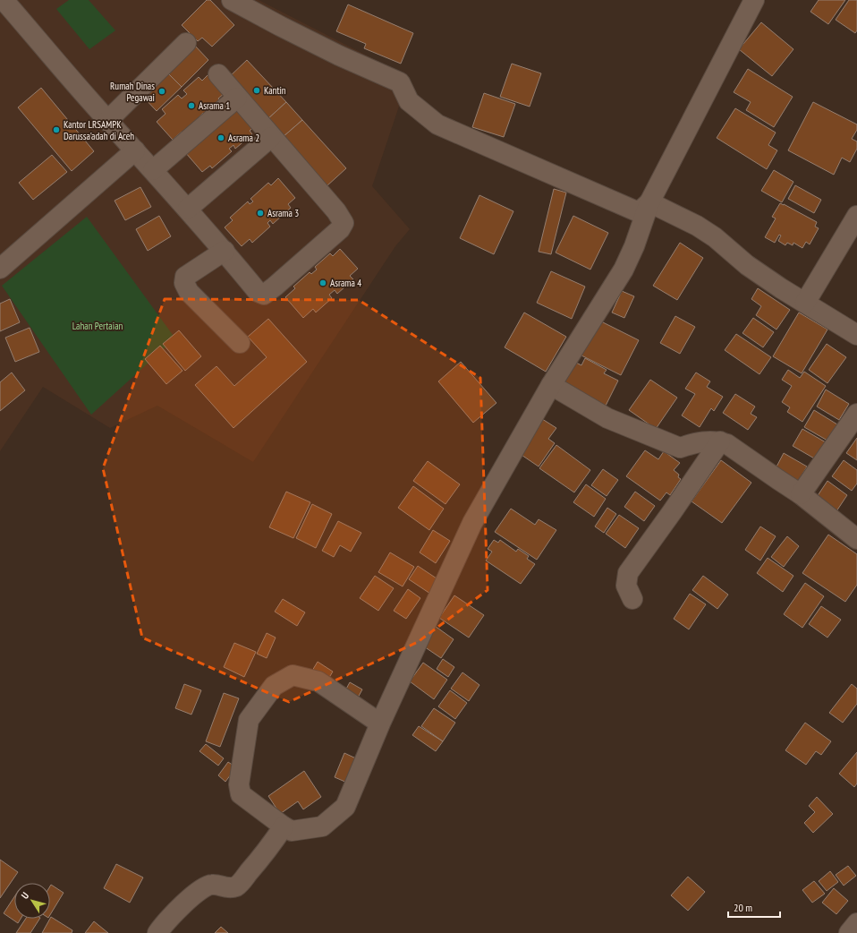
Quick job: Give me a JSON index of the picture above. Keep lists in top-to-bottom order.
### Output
{
  "parks": ["Lahan Pertaian"],
  "places": [
    "Kantin",
    "Rumah Dinas Pegawai",
    "Asrama 1",
    "Kantor LRSAMPK Darussa'adah di Aceh",
    "Asrama 2",
    "Asrama 3",
    "Asrama 4"
  ],
  "scale_bar": "20 m",
  "north": "top left"
}
